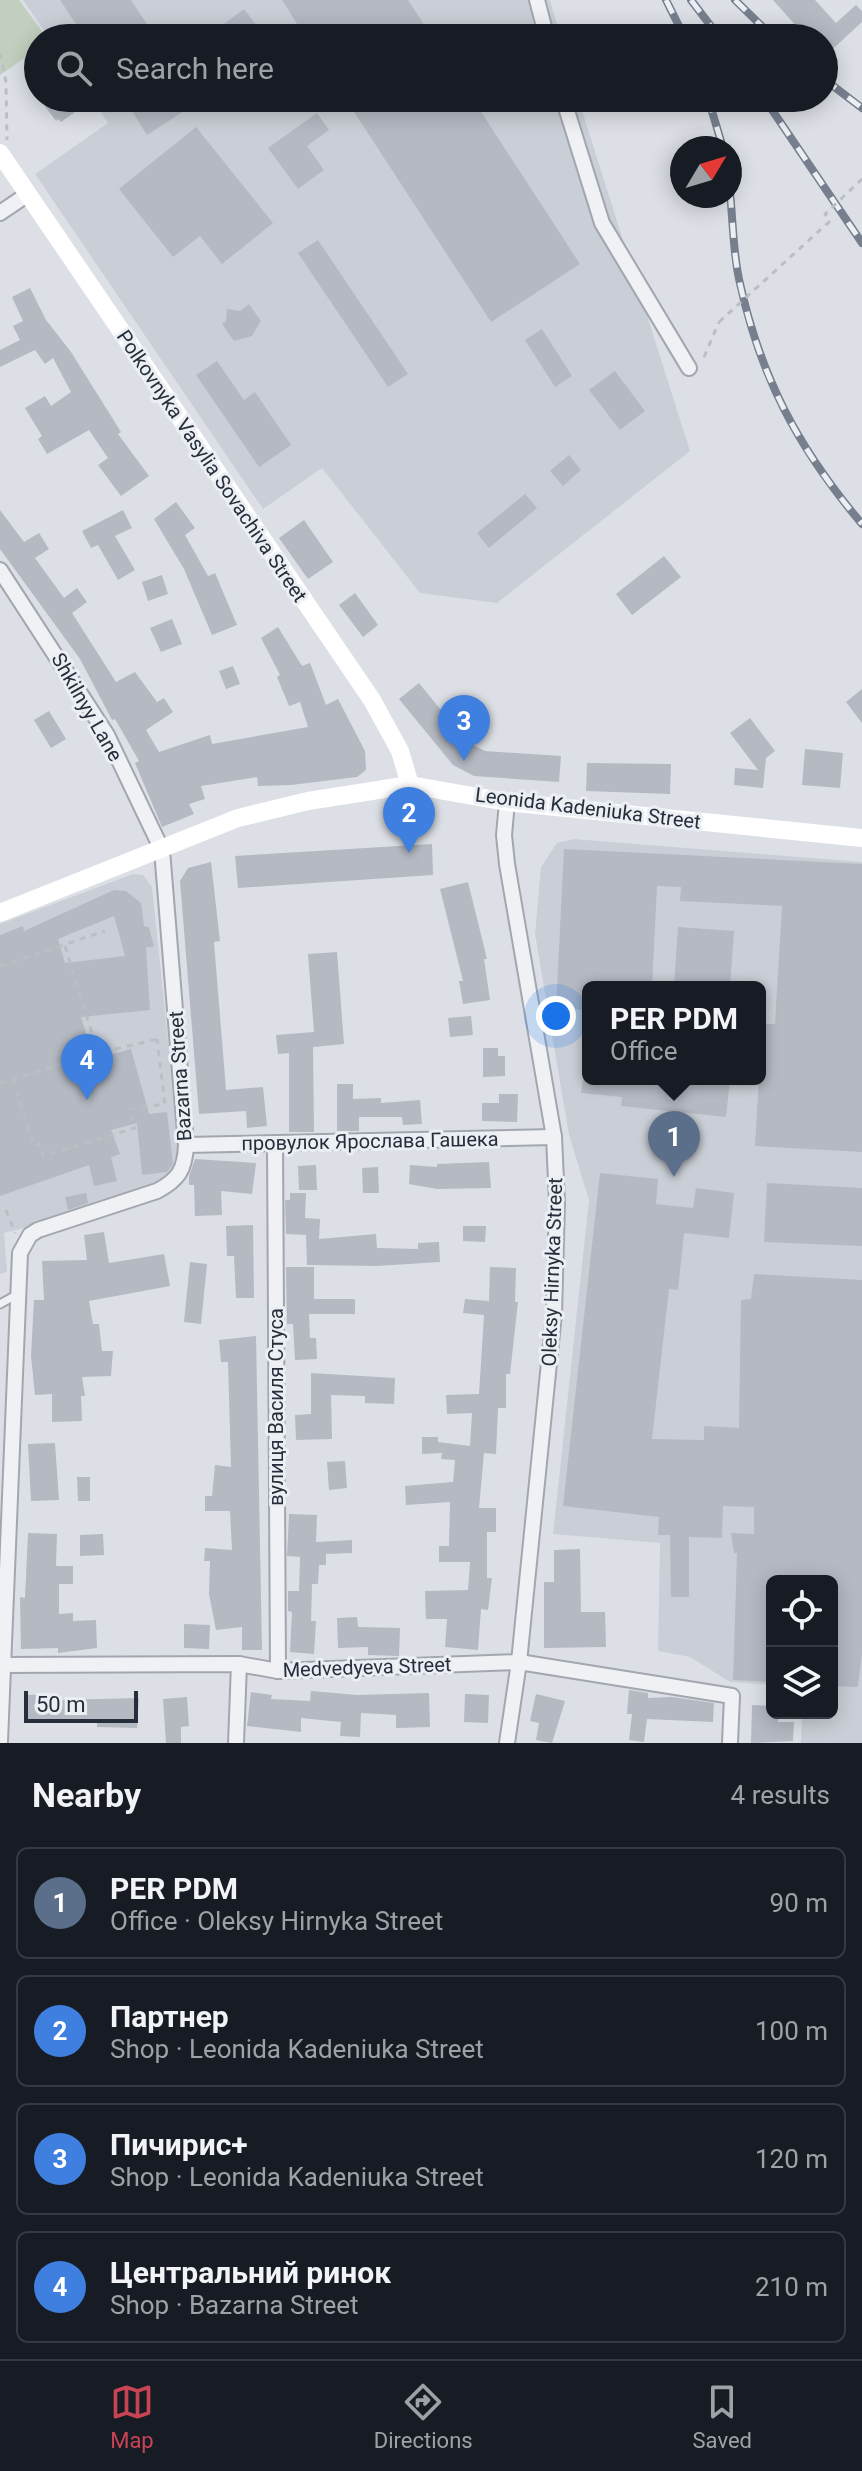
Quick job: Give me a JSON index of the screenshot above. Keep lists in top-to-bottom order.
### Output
{
  "streets": {
    "street": [
      "Polkovnyka Vasylia Sovachiva Street",
      "Shkilnyy Lane",
      "Leonida Kadeniuka Street",
      "Bazarna Street",
      "провулок Ярослава Гашека",
      "Oleksy Hirnyka Street",
      "вулиця Василя Стуса",
      "Medvedyeva Street"
    ]
  },
  "crossings": [
    ["Polkovnyka Vasylia Sovachiva Street", "Leonida Kadeniuka Street"],
    ["Shkilnyy Lane", "Leonida Kadeniuka Street"],
    ["Shkilnyy Lane", "Bazarna Street"],
    ["Leonida Kadeniuka Street", "Bazarna Street"],
    ["Leonida Kadeniuka Street", "Oleksy Hirnyka Street"],
    ["Bazarna Street", "провулок Ярослава Гашека"],
    ["провулок Ярослава Гашека", "Oleksy Hirnyka Street"],
    ["провулок Ярослава Гашека", "вулиця Василя Стуса"],
    ["Oleksy Hirnyka Street", "Medvedyeva Street"],
    ["вулиця Василя Стуса", "Medvedyeva Street"]
  ],
  "scale_bar": "50 m",
  "north": "top right",
  "page": {
    "search": "Search here",
    "pins": [
      "3",
      "2",
      "4",
      "1"
    ],
    "popup": ["PER PDM", "Office"],
    "scale": "50 m",
    "heading": ["Nearby", "4 results"],
    "list": [
      {
        "mark": "1",
        "name": "PER PDM",
        "note": "Office · Oleksy Hirnyka Street",
        "value": "90 m"
      },
      {
        "mark": "2",
        "name": "Партнер",
        "note": "Shop · Leonida Kadeniuka Street",
        "value": "100 m"
      },
      {
        "mark": "3",
        "name": "Пичирис+",
        "note": "Shop · Leonida Kadeniuka Street",
        "value": "120 m"
      },
      {
        "mark": "4",
        "name": "Центральний ринок",
        "note": "Shop · Bazarna Street",
        "value": "210 m"
      }
    ],
    "nav": ["Map", "Directions", "Saved"]
  }
}
